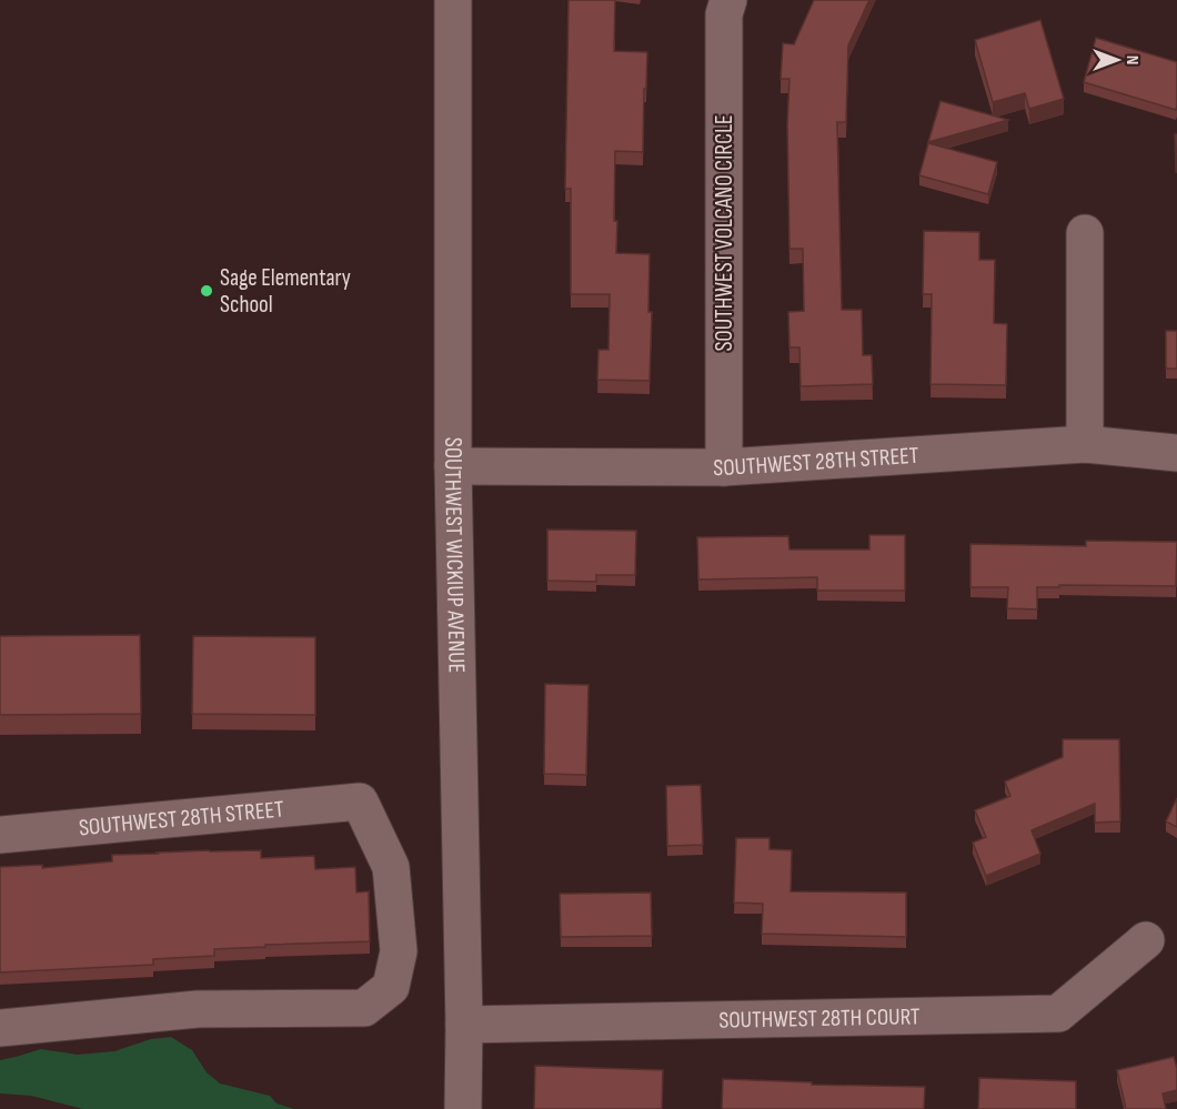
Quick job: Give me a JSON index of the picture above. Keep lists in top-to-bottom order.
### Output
{
  "streets": {
    "street": [
      "SOUTHWEST VOLCANO CIRCLE",
      "SOUTHWEST 28TH STREET",
      "SOUTHWEST WICKIUP AVENUE",
      "SOUTHWEST 28TH COURT"
    ]
  },
  "crossings": [
    ["SOUTHWEST VOLCANO CIRCLE", "SOUTHWEST 28TH STREET"],
    ["SOUTHWEST 28TH STREET", "SOUTHWEST WICKIUP AVENUE"],
    ["SOUTHWEST WICKIUP AVENUE", "SOUTHWEST 28TH COURT"]
  ],
  "places": ["Sage Elementary School"],
  "north": "right"
}
